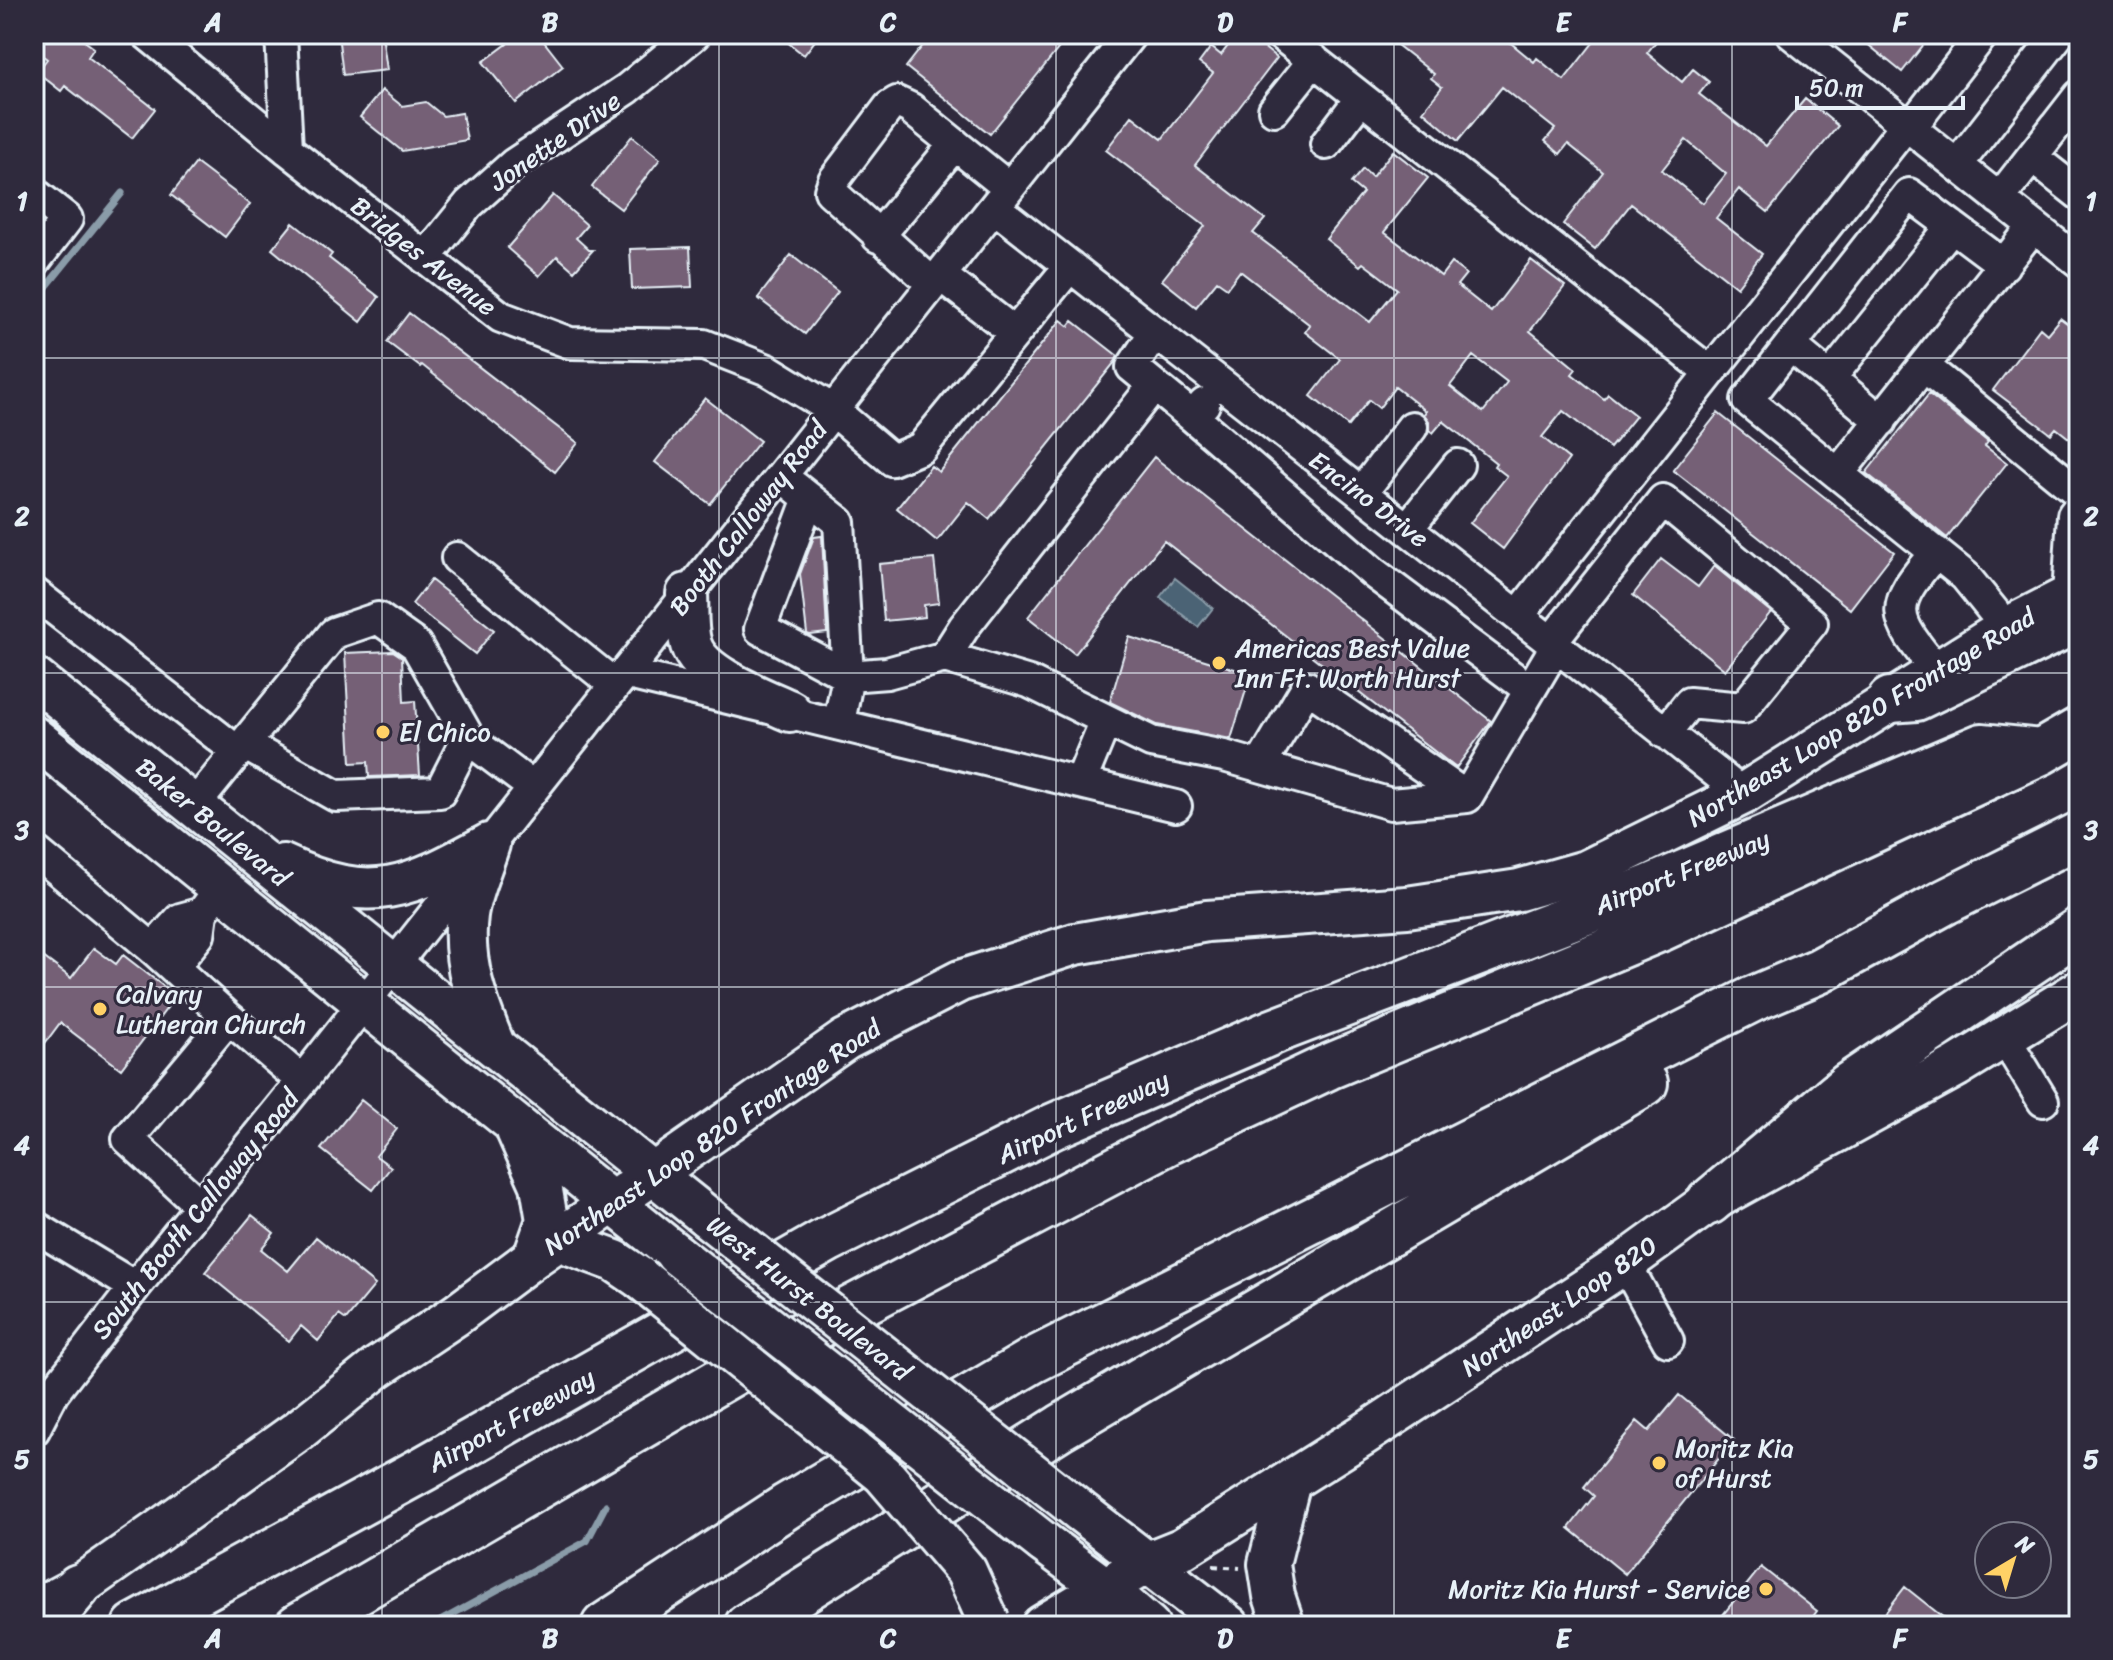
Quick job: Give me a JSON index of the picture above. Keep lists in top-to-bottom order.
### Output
{
  "streets": {
    "highway": ["Airport Freeway"],
    "main road": [
      "Northeast Loop 820 Frontage Road",
      "Baker Boulevard",
      "West Hurst Boulevard",
      "Northeast Loop 820"
    ],
    "street": [
      "Jonette Drive",
      "Bridges Avenue",
      "Encino Drive",
      "Booth Calloway Road",
      "South Booth Calloway Road"
    ]
  },
  "crossings": [
    ["Jonette Drive", "Bridges Avenue"],
    ["Bridges Avenue", "Booth Calloway Road"],
    ["Encino Drive", "Booth Calloway Road"],
    ["Encino Drive", "Northeast Loop 820 Frontage Road"],
    ["Booth Calloway Road", "Baker Boulevard"],
    ["Booth Calloway Road", "South Booth Calloway Road"],
    ["Booth Calloway Road", "West Hurst Boulevard"],
    ["Northeast Loop 820 Frontage Road", "West Hurst Boulevard"],
    ["Baker Boulevard", "South Booth Calloway Road"],
    ["Baker Boulevard", "West Hurst Boulevard"],
    ["South Booth Calloway Road", "West Hurst Boulevard"],
    ["West Hurst Boulevard", "Northeast Loop 820"]
  ],
  "places": [
    "Americas Best Value Inn Ft. Worth Hurst",
    "El Chico",
    "Calvary Lutheran Church",
    "Moritz Kia of Hurst",
    "Moritz Kia Hurst - Service"
  ],
  "scale_bar": "50 m",
  "north": "top right",
  "grid": {
    "columns": [
      "A",
      "B",
      "C",
      "D",
      "E",
      "F"
    ],
    "rows": [
      "1",
      "2",
      "3",
      "4",
      "5"
    ]
  }
}
